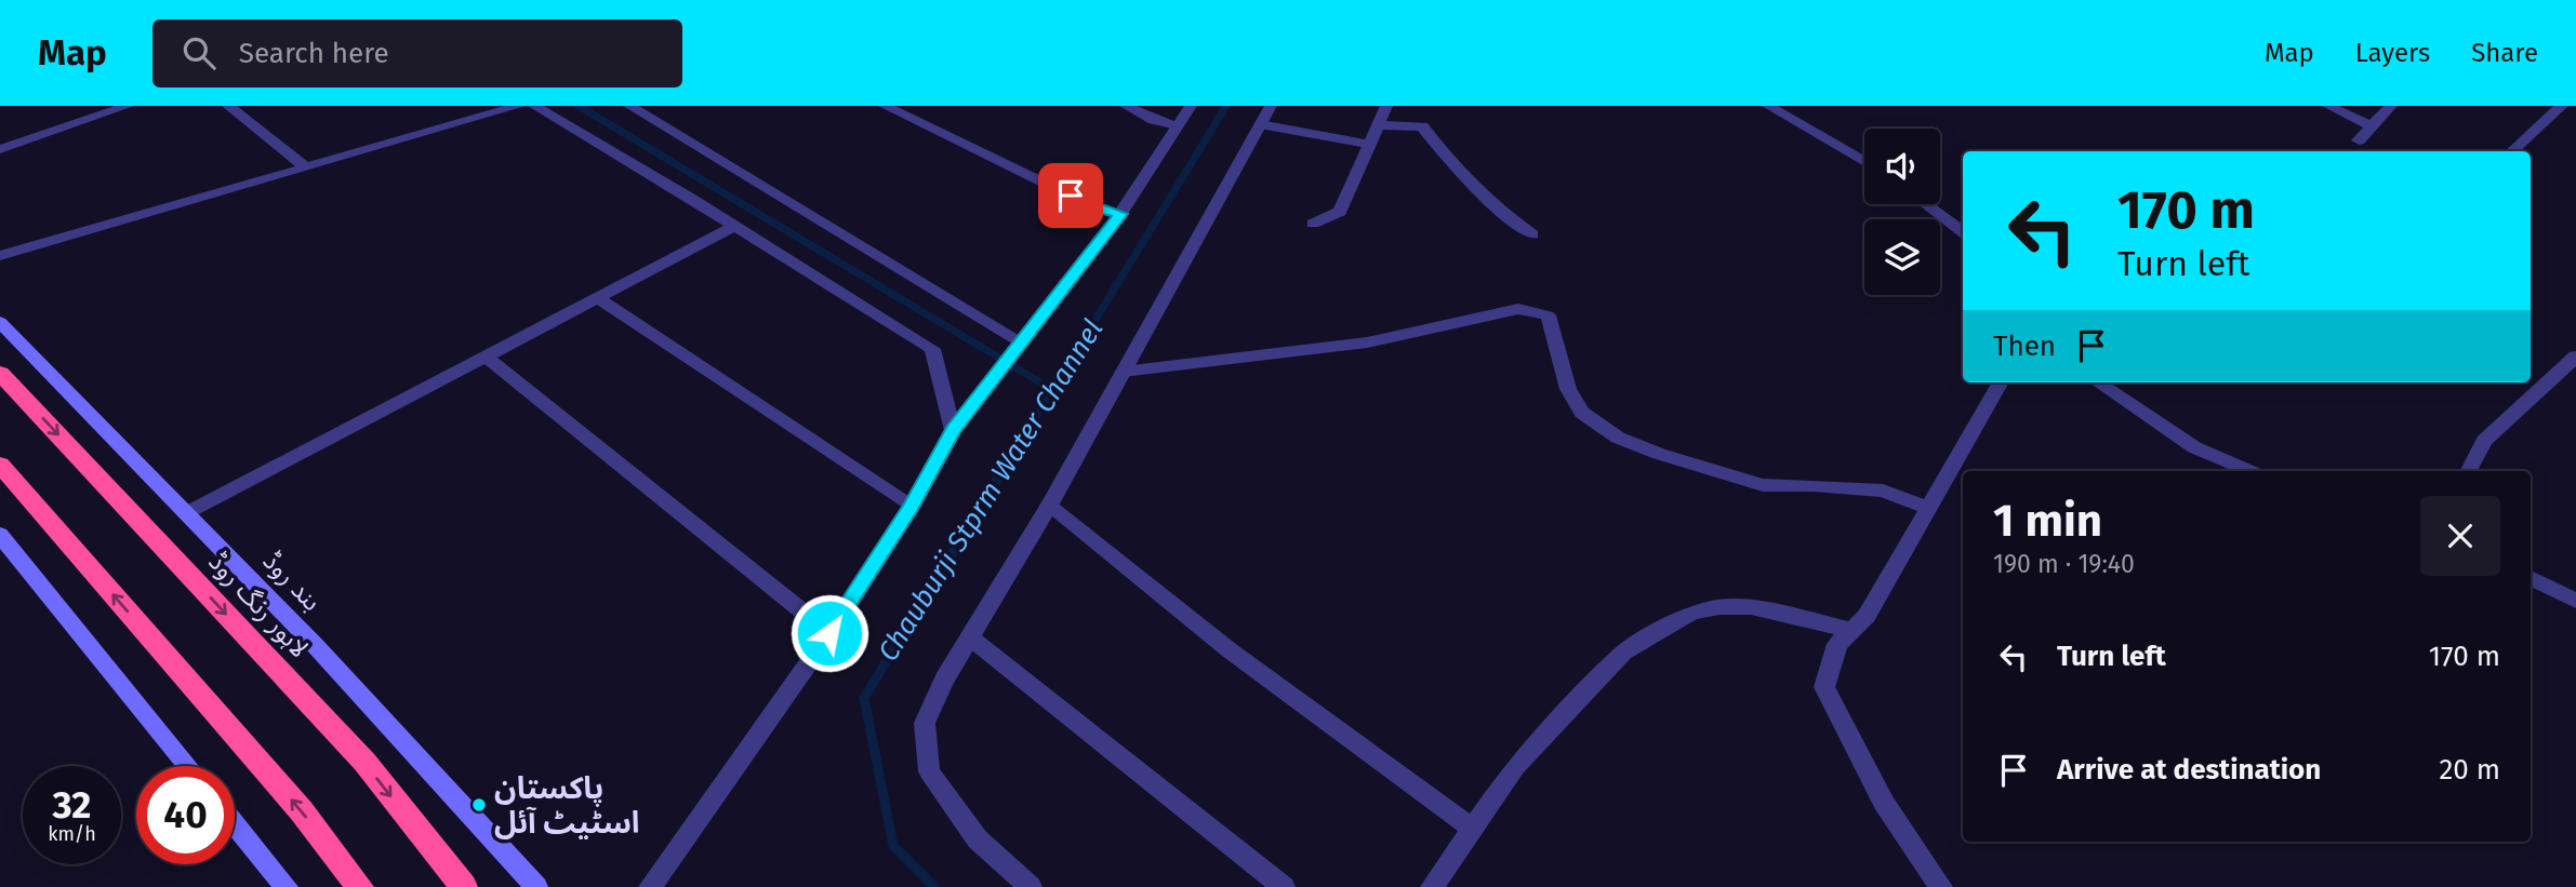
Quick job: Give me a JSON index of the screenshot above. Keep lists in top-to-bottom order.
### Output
{
  "streets": {
    "highway": ["لاہور رنگ روڈ"],
    "main road": ["بند روڈ"]
  },
  "water": ["Chauburji Stprm Water Channel"],
  "places": ["پاکستان اسٹیٹ آئل"],
  "page": {
    "header": "Map",
    "search": "Search here",
    "nav": ["Map", "Layers", "Share"],
    "turn": ["170 m", "Turn left"],
    "then": "Then",
    "heading": ["1 min", "190 m · 19:40"],
    "list": [
      {
        "name": "Turn left",
        "value": "170 m"
      },
      {
        "name": "Arrive at destination",
        "value": "20 m"
      }
    ],
    "speed": "32 km/h",
    "limit": "40"
  }
}
